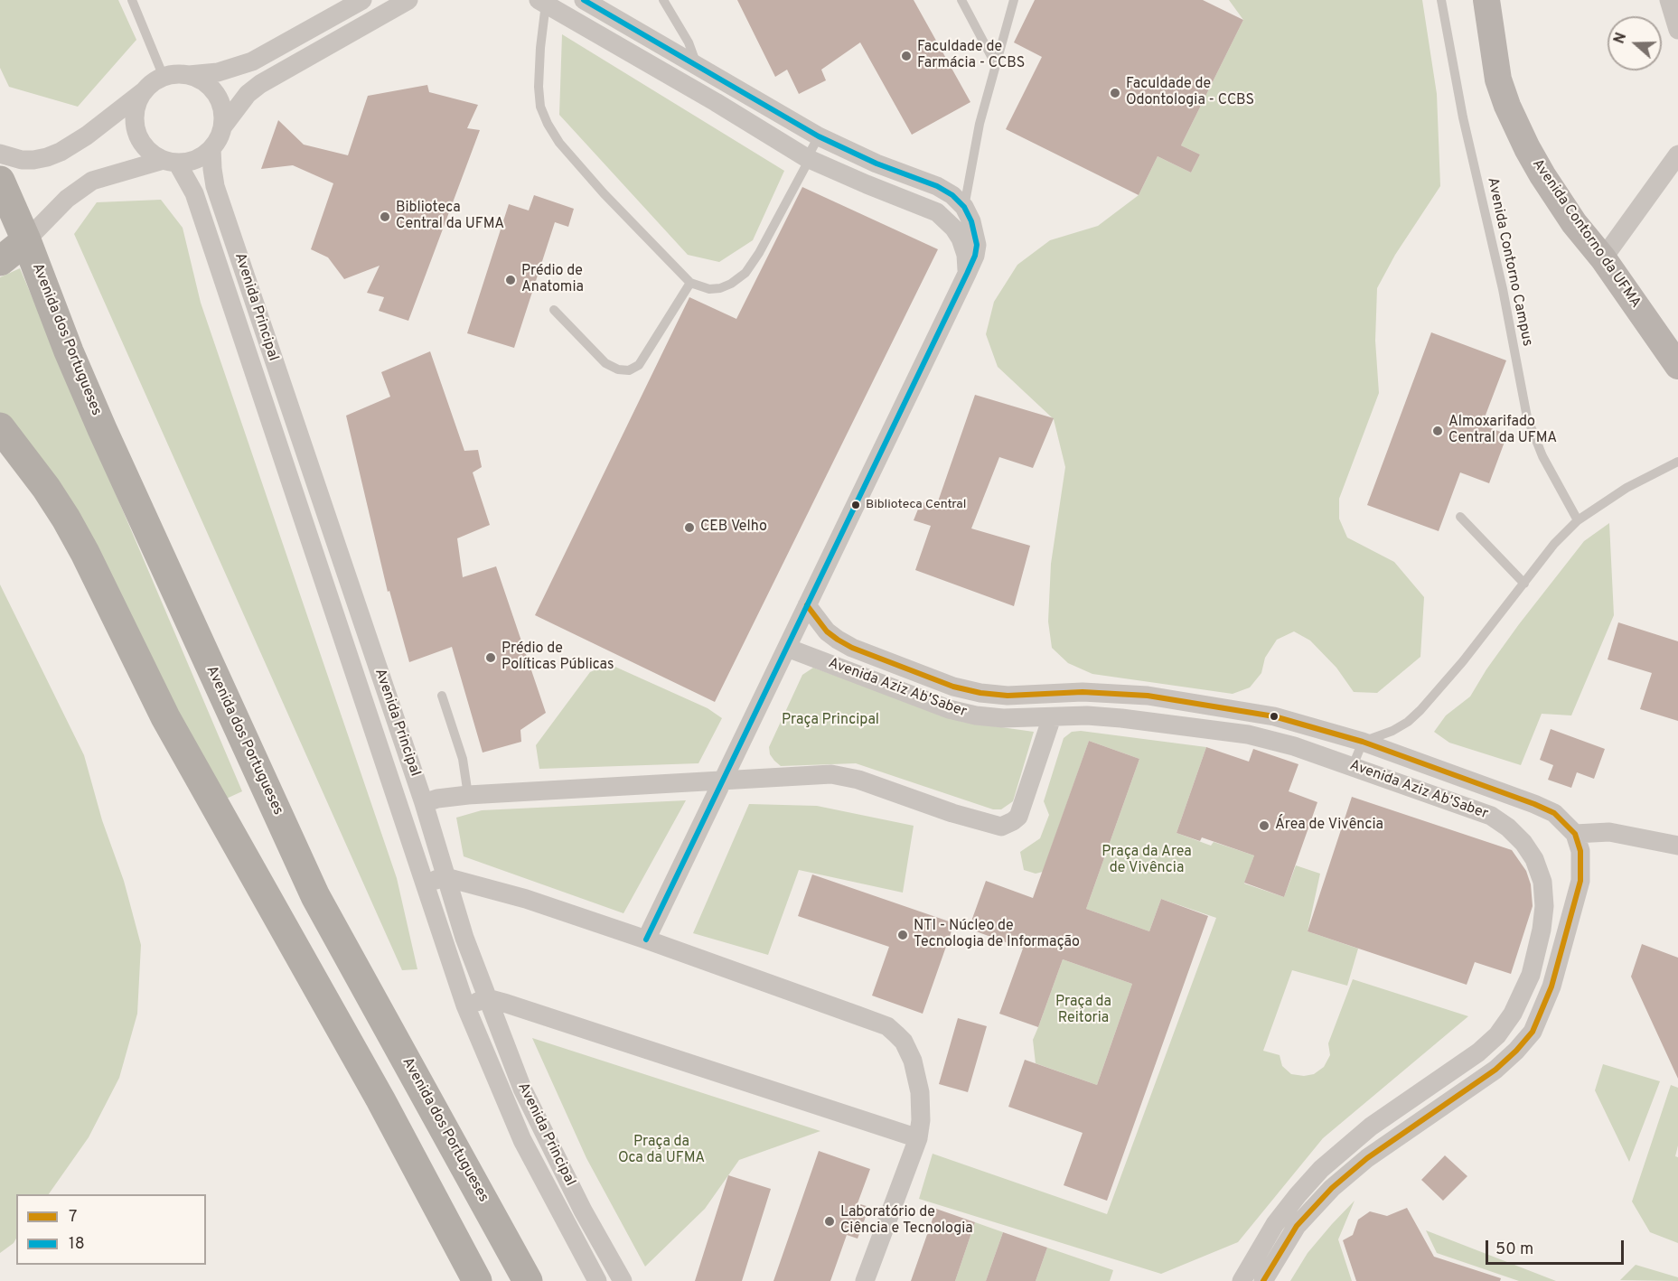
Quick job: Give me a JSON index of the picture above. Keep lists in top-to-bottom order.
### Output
{
  "streets": {
    "highway": ["Avenida dos Portugueses"],
    "main road": ["Avenida Contorno da UFMA"],
    "street": ["Avenida Principal", "Avenida Aziz Ab'Saber"],
    "lane": ["Avenida Contorno Campus"]
  },
  "parks": [
    "Praça Principal",
    "Praça da Area de Vivência",
    "Praça da Reitoria",
    "Praça da Oca da UFMA"
  ],
  "places": [
    "Faculdade de Farmácia - CCBS",
    "Faculdade de Odontologia - CCBS",
    "Biblioteca Central da UFMA",
    "Prédio de Anatomia",
    "Almoxarifado Central da UFMA",
    "Biblioteca Central",
    "CEB Velho",
    "Prédio de Políticas Públicas",
    "Área de Vivência",
    "NTI - Núcleo de Tecnologia de Informação",
    "Laboratório de Ciência e Tecnologia"
  ],
  "lines": ["transit line 18", "transit line 7"],
  "legend": ["7", "18"],
  "scale_bar": "50 m",
  "north": "left"
}
